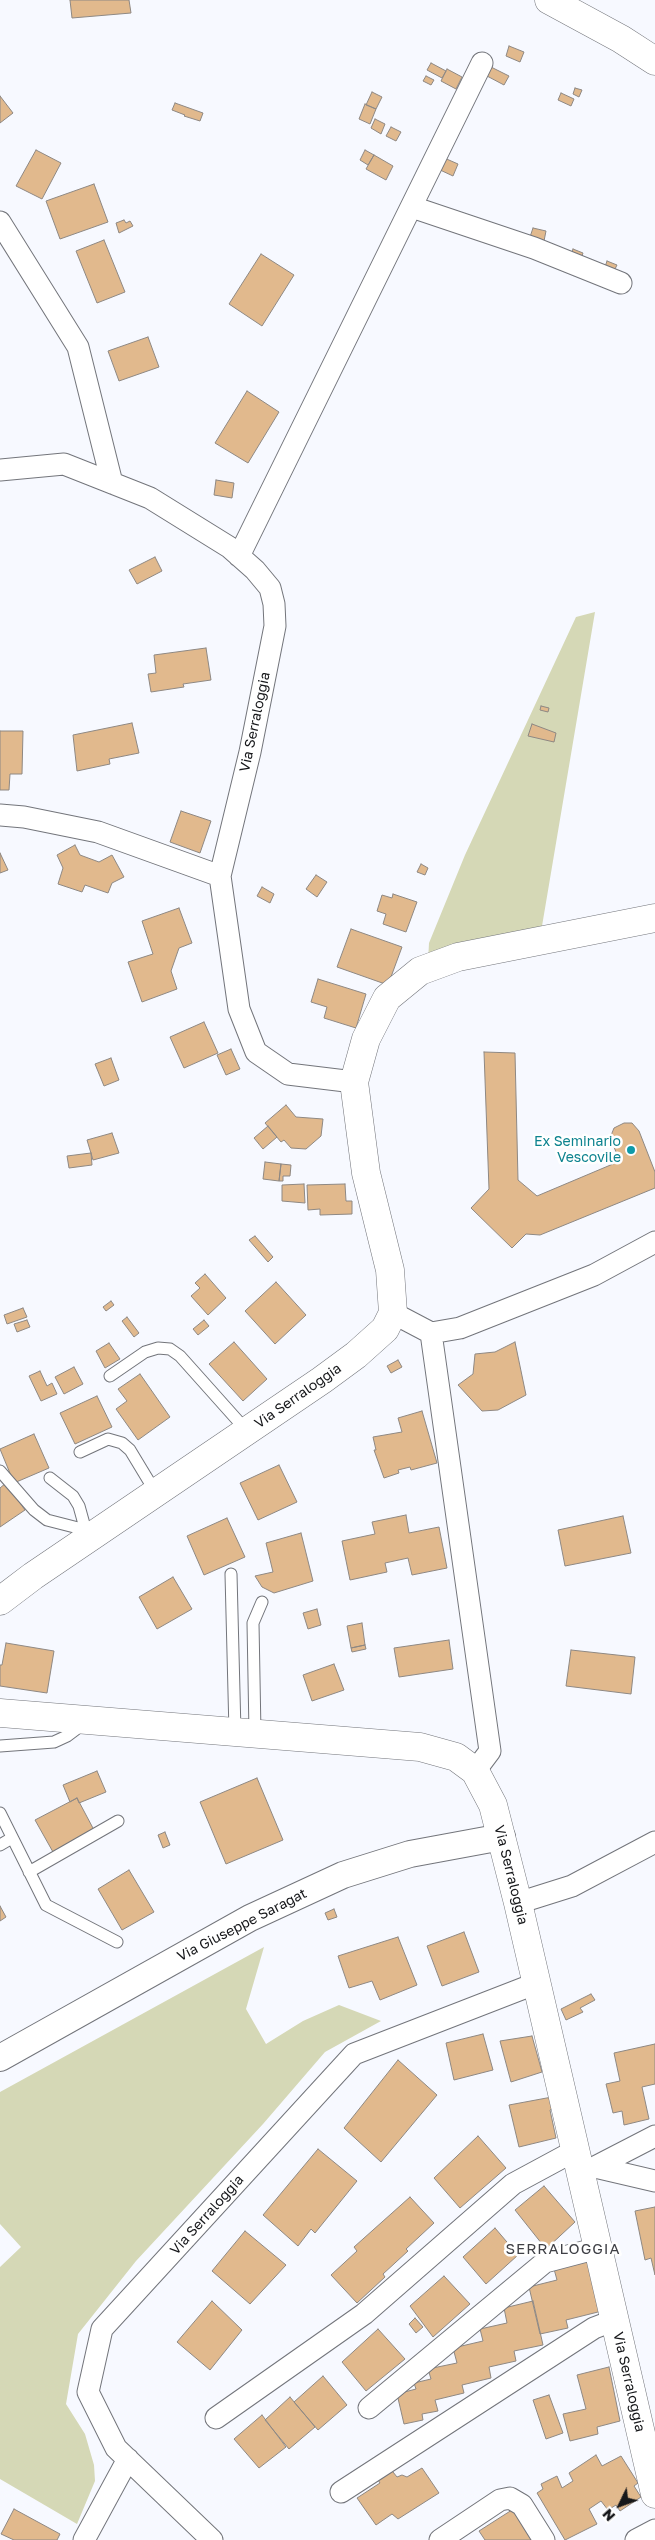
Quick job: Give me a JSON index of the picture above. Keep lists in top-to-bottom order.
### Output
{
  "streets": {
    "main road": ["Via Serraloggia"],
    "street": ["Via Giuseppe Saragat"]
  },
  "crossings": [
    ["Via Serraloggia", "Via Giuseppe Saragat"]
  ],
  "districts": ["SERRALOGGIA"],
  "places": ["Ex Seminario Vescovile"],
  "north": "bottom left"
}
